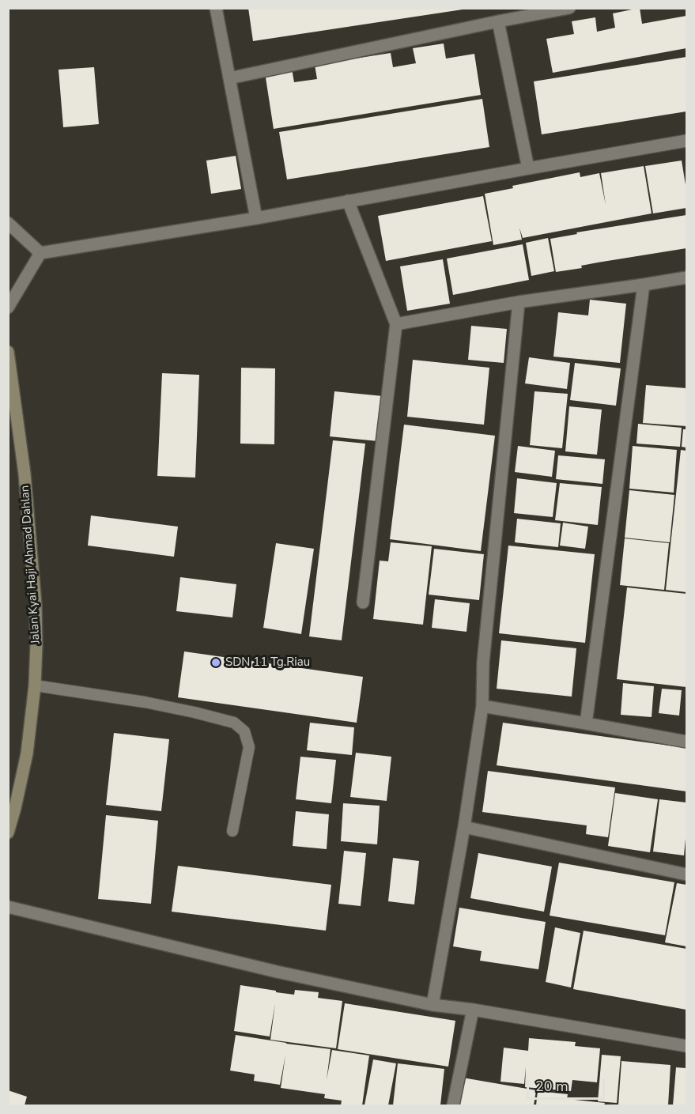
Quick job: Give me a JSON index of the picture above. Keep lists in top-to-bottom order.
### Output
{
  "streets": {
    "main road": ["Jalan Kyai Haji Ahmad Dahlan"]
  },
  "places": ["SDN 11 Tg.Riau"],
  "scale_bar": "20 m"
}
